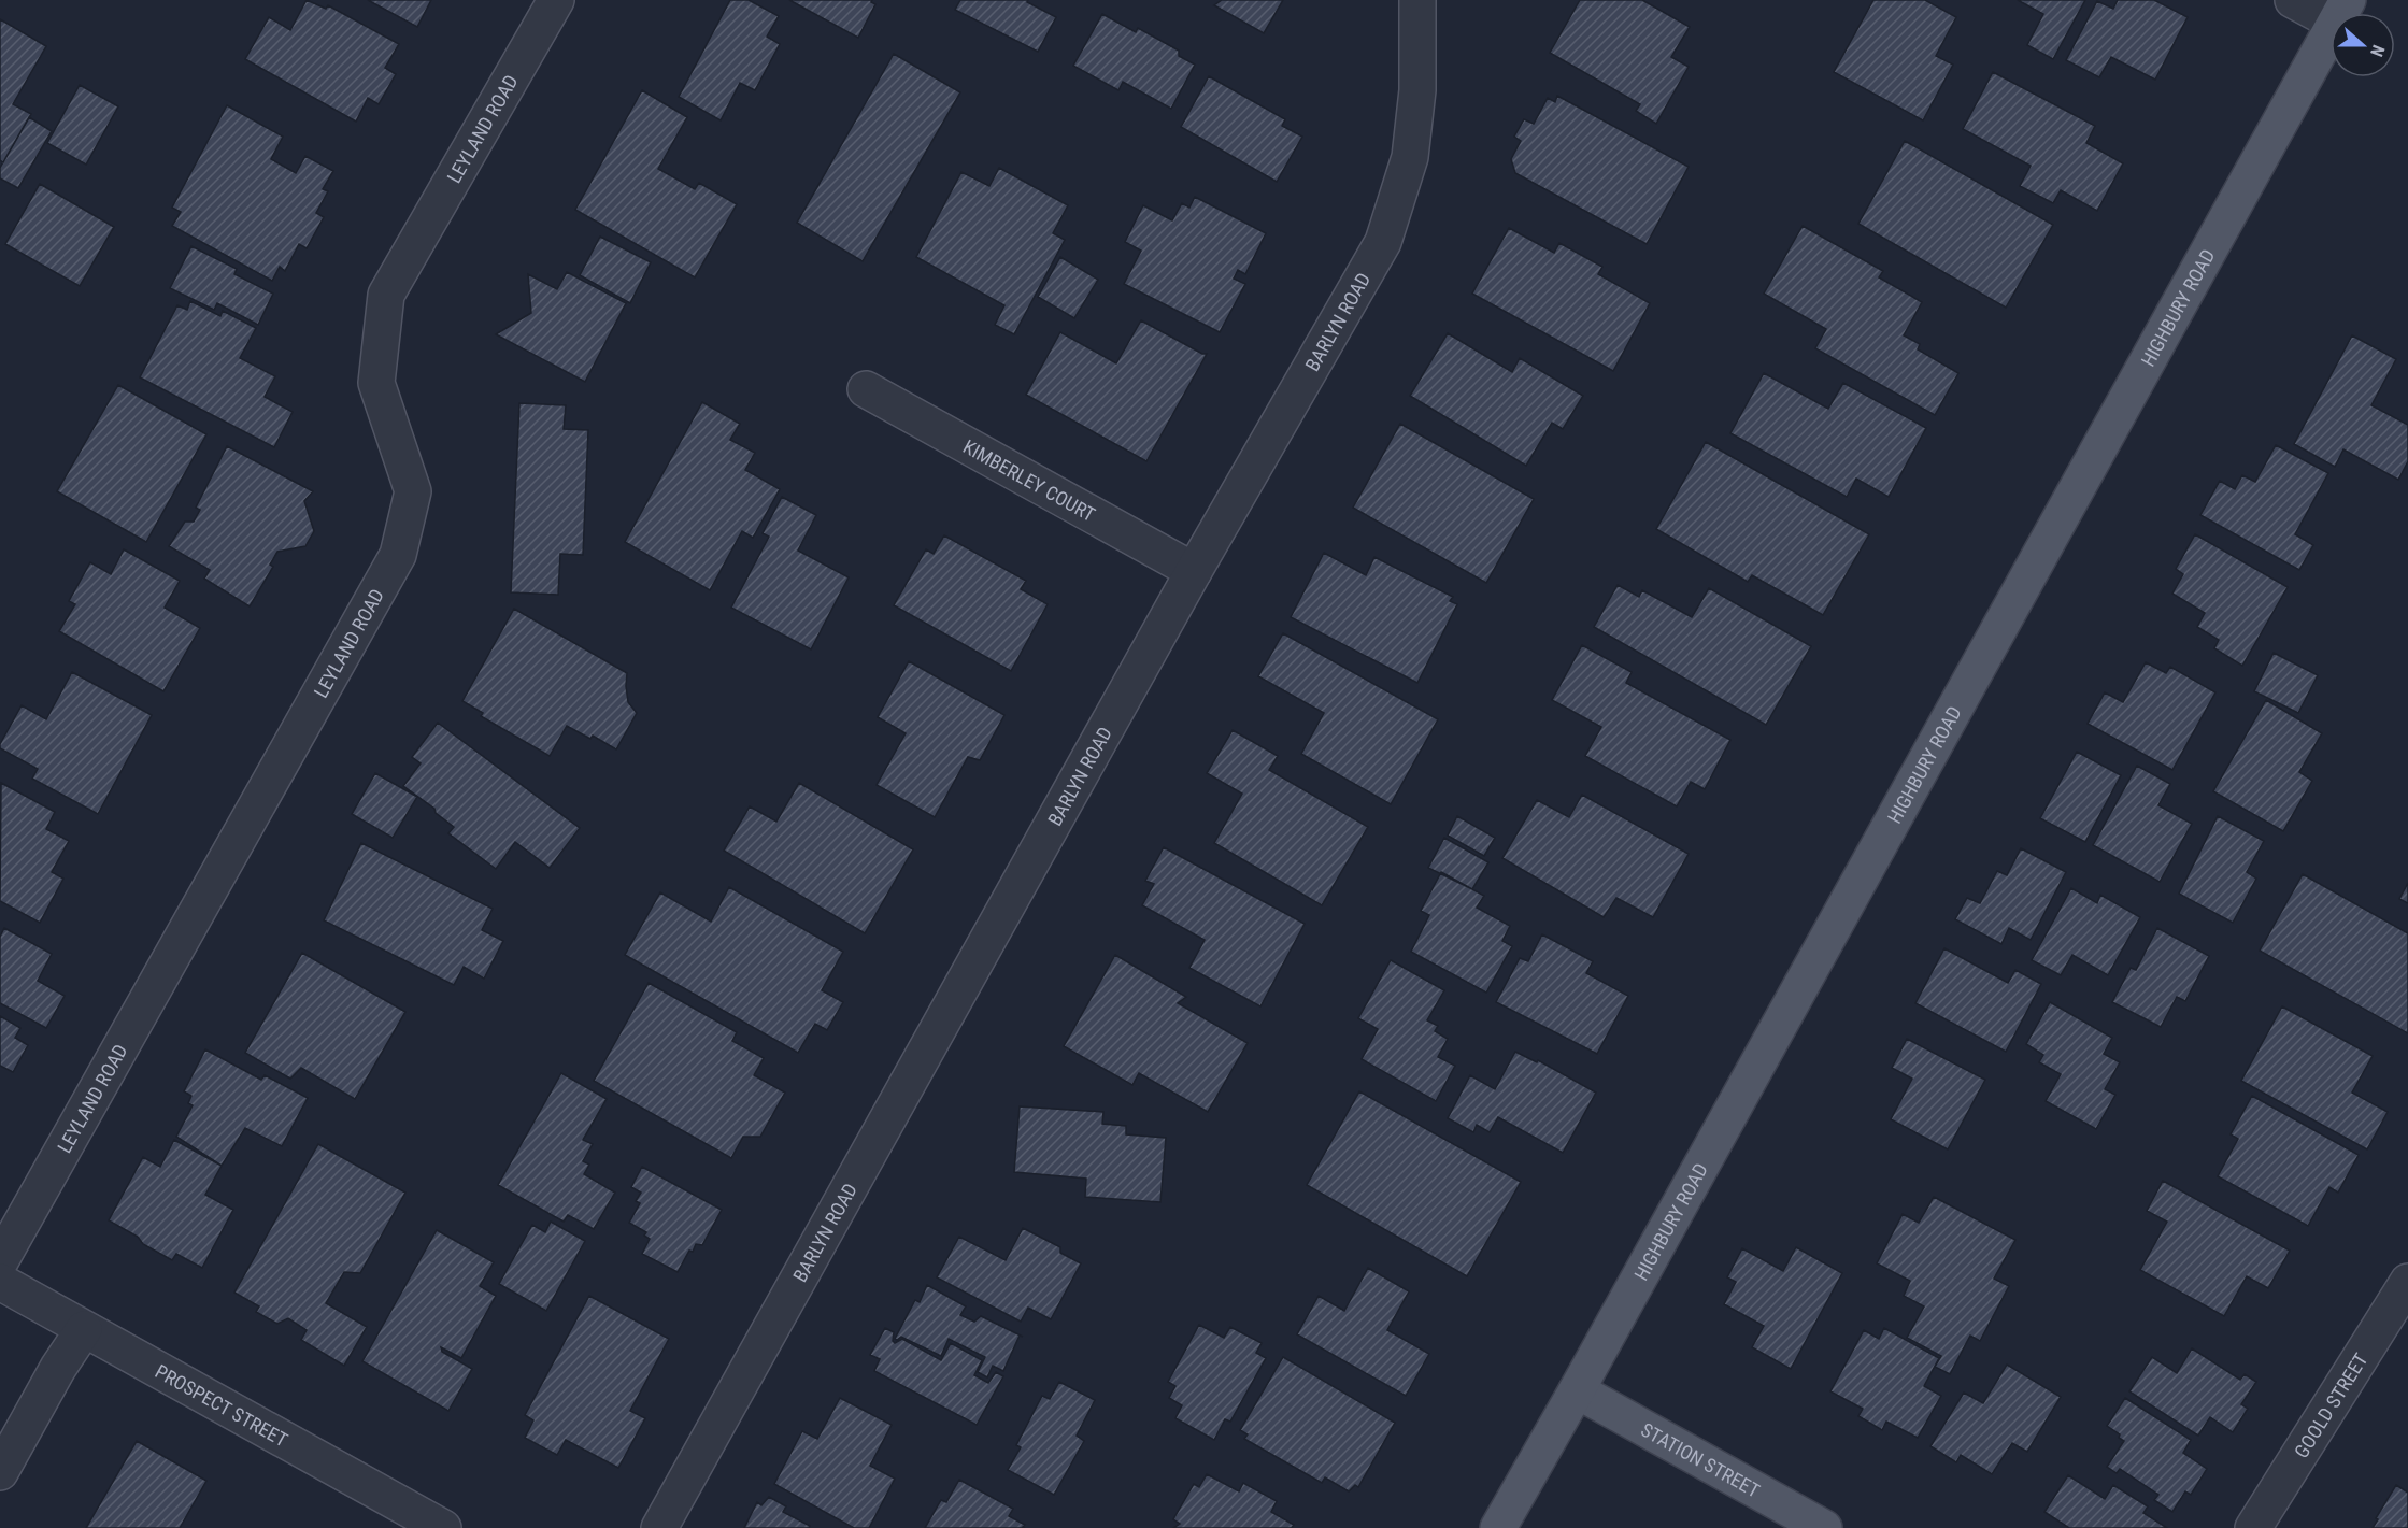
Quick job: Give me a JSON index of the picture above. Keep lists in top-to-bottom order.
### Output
{
  "streets": {
    "main road": ["HIGHBURY ROAD", "STATION STREET"],
    "street": [
      "LEYLAND ROAD",
      "BARLYN ROAD",
      "KIMBERLEY COURT",
      "PROSPECT STREET",
      "GOOLD STREET"
    ]
  },
  "crossings": [
    ["HIGHBURY ROAD", "STATION STREET"],
    ["BARLYN ROAD", "KIMBERLEY COURT"]
  ],
  "north": "right"
}
